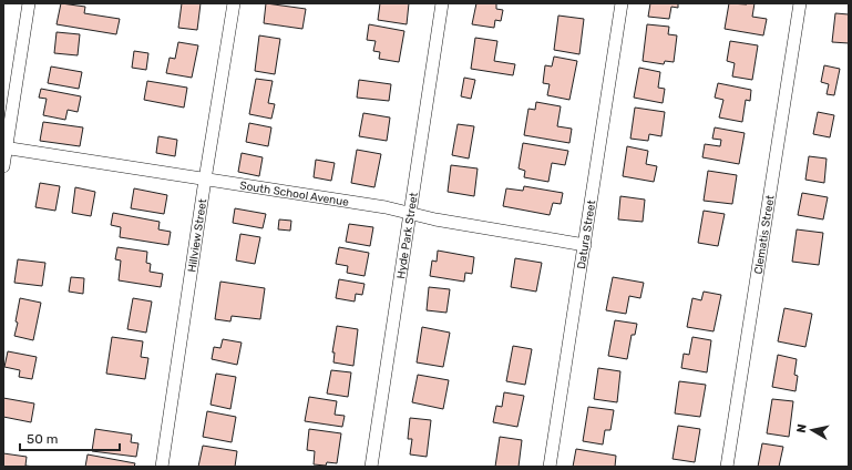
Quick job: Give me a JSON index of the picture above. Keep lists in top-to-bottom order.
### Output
{
  "streets": {
    "street": [
      "South School Avenue",
      "Hillview Street",
      "Hyde Park Street",
      "Datura Street",
      "Clematis Street"
    ]
  },
  "crossings": [
    ["South School Avenue", "Hillview Street"],
    ["South School Avenue", "Hyde Park Street"],
    ["South School Avenue", "Datura Street"]
  ],
  "scale_bar": "50 m",
  "north": "left"
}
